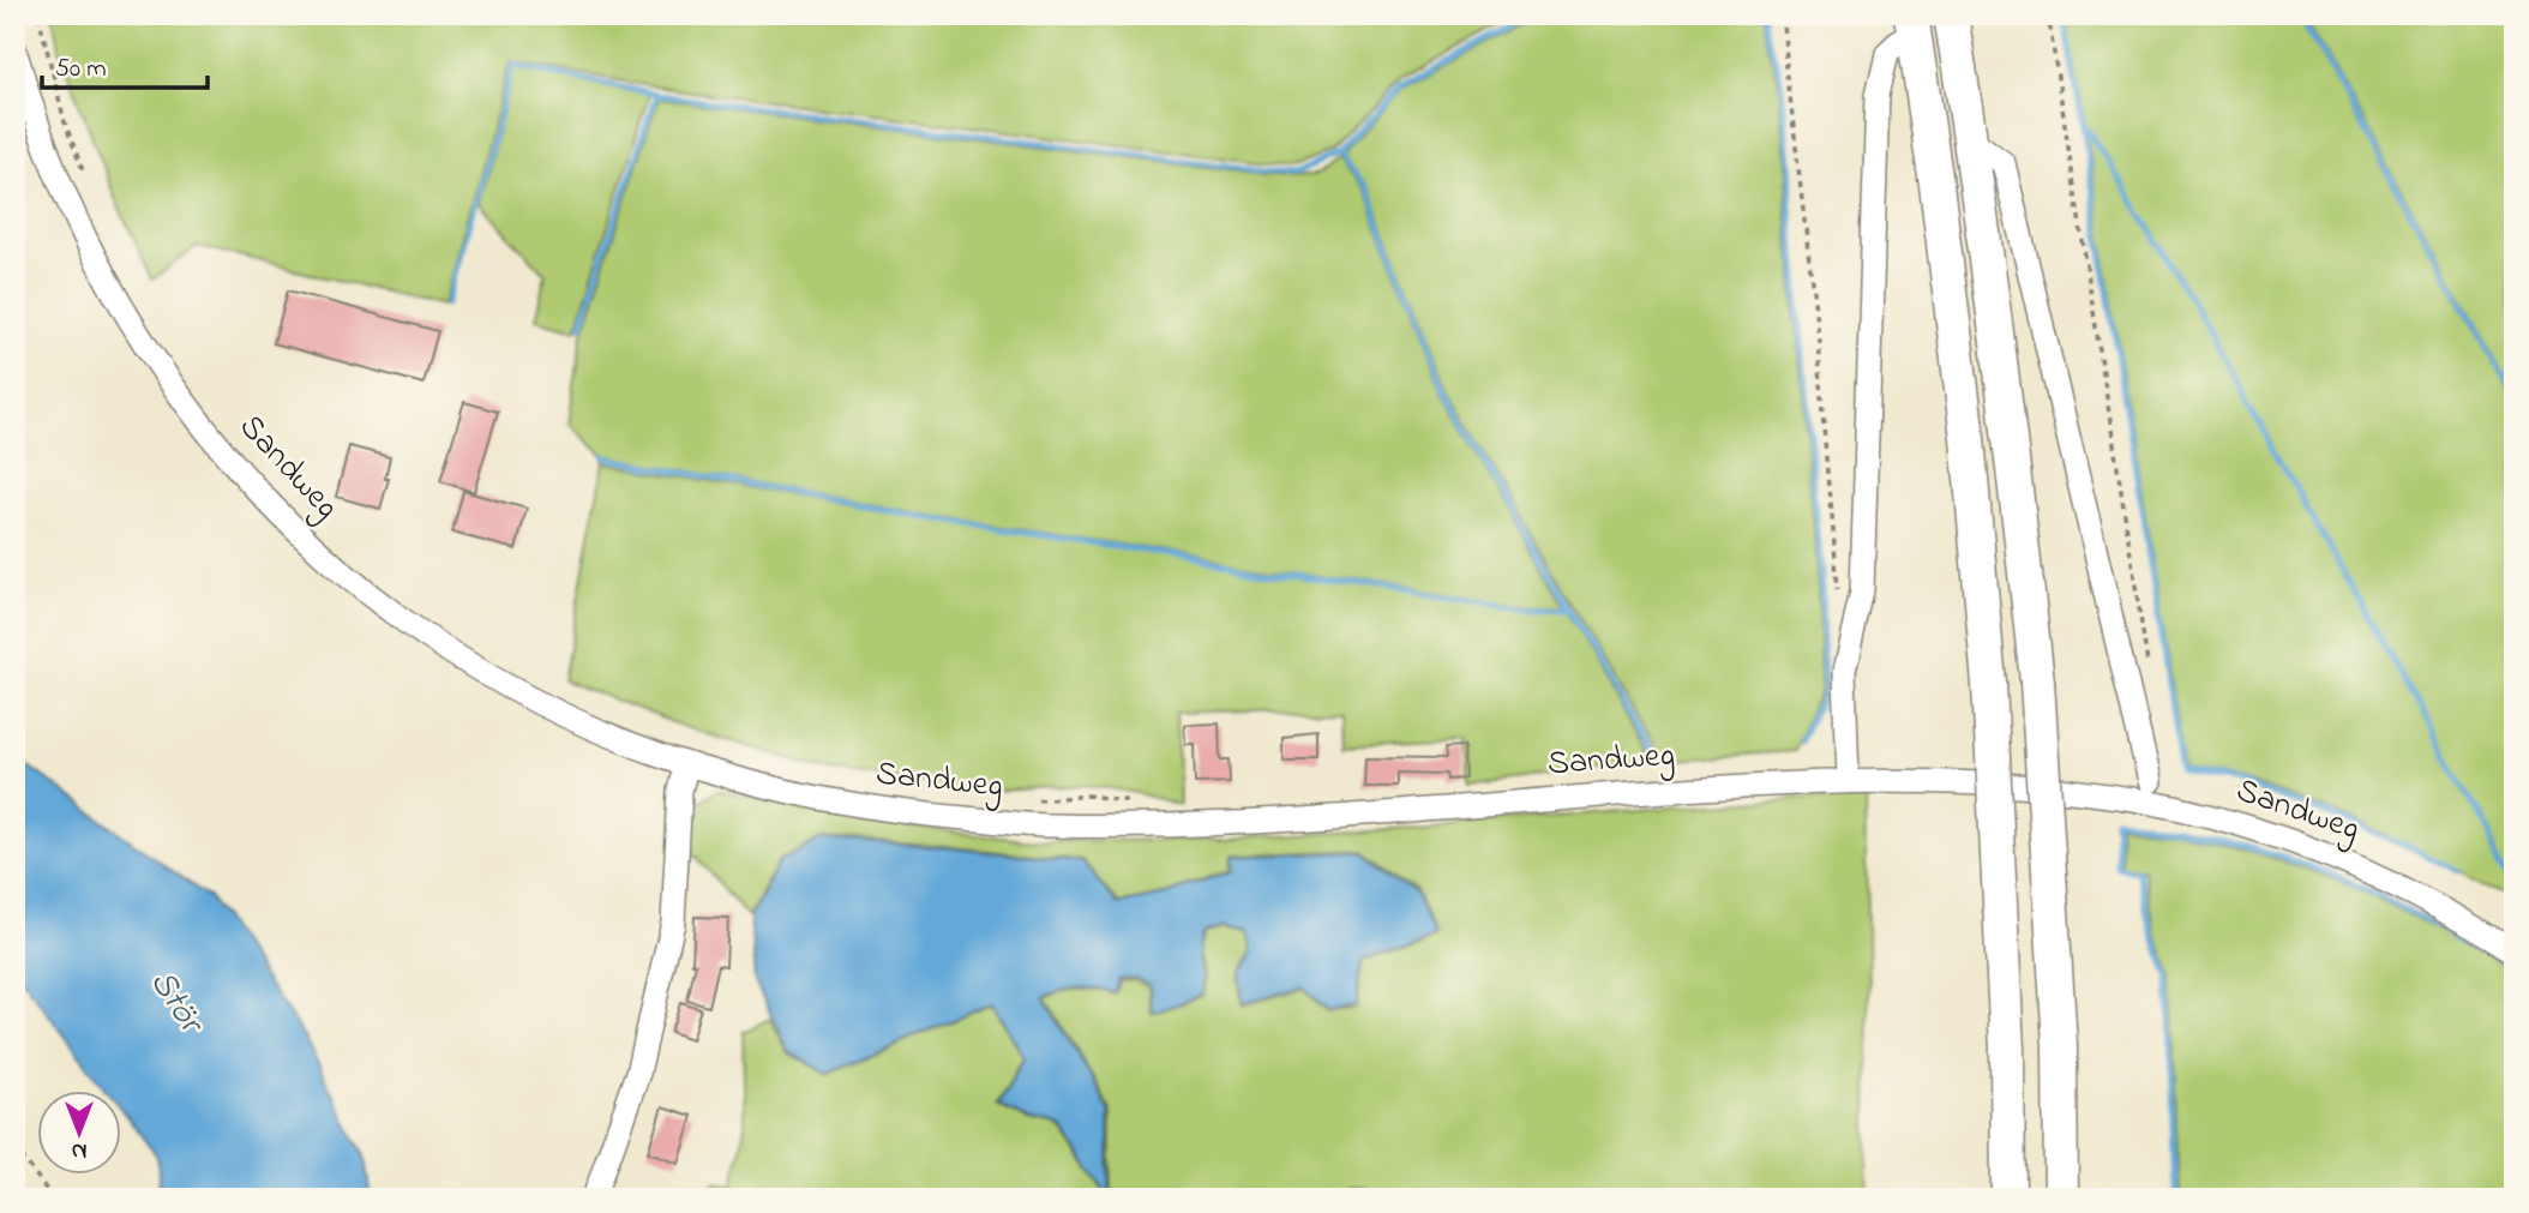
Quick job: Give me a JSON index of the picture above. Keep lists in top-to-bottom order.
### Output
{
  "streets": {
    "street": ["Sandweg"]
  },
  "water": ["Stör"],
  "scale_bar": "50 m",
  "north": "bottom"
}
